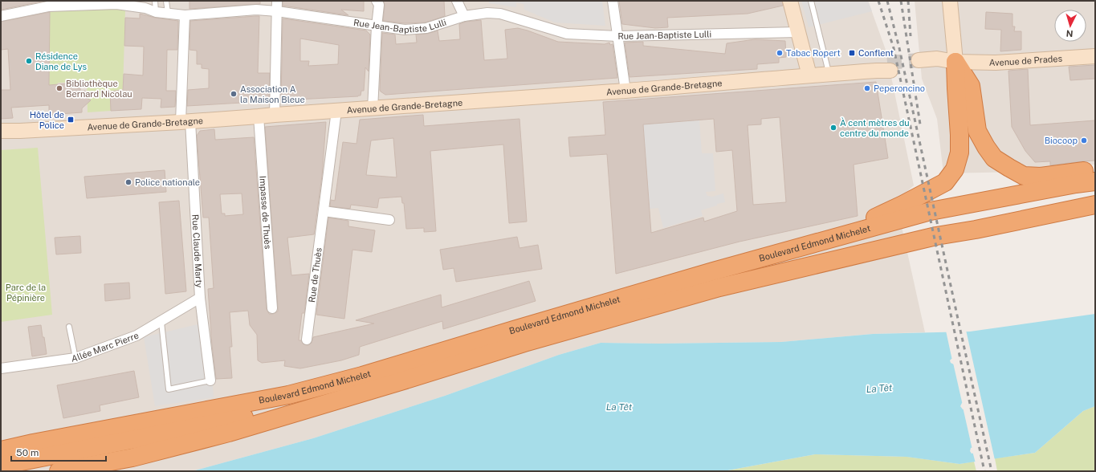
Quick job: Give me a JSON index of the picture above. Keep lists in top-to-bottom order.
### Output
{
  "streets": {
    "highway": ["Boulevard Edmond Michelet"],
    "main road": ["Avenue de Prades", "Avenue de Grande-Bretagne"],
    "street": [
      "Rue Jean-Baptiste Lulli",
      "Impasse de Thuès",
      "Rue Claude Marty",
      "Rue de Thuès",
      "Allée Marc Pierre"
    ]
  },
  "crossings": [
    ["Rue Jean-Baptiste Lulli", "Rue Claude Marty"],
    ["Avenue de Grande-Bretagne", "Impasse de Thuès"],
    ["Avenue de Grande-Bretagne", "Rue Claude Marty"],
    ["Avenue de Grande-Bretagne", "Rue de Thuès"],
    ["Rue Claude Marty", "Allée Marc Pierre"]
  ],
  "water": ["La Têt"],
  "parks": ["Parc de la Pépinière"],
  "places": {
    "other": [
      "Tabac Ropert",
      "Résidence Diane de Lys",
      "Bibliothèque Bernard Nicolau",
      "Peperoncino",
      "Association A la Maison Bleue",
      "À cent mètres du centre du monde",
      "Biocoop",
      "Police nationale"
    ],
    "transit": ["Conflent", "Hôtel de Police"]
  },
  "scale_bar": "50 m",
  "north": "bottom"
}
